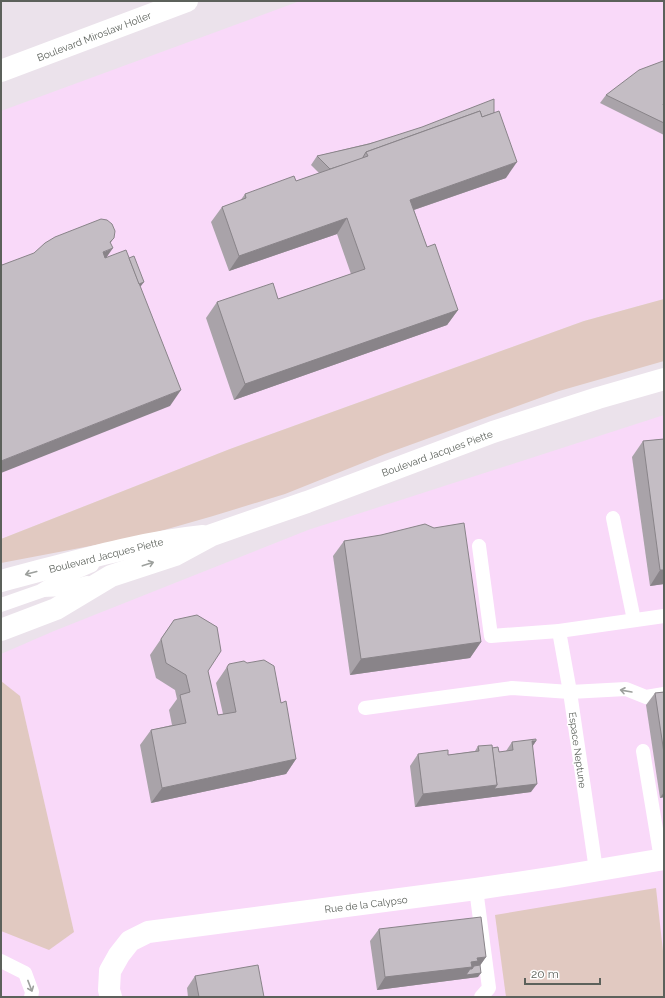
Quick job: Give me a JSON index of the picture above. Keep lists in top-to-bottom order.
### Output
{
  "streets": {
    "main road": ["Boulevard Miroslaw Holler", "Boulevard Jacques Piette", "Rue de la Calypso"],
    "lane": ["Espace Neptune"]
  },
  "crossings": [
    ["Espace Neptune", "Rue de la Calypso"]
  ],
  "scale_bar": "20 m"
}
